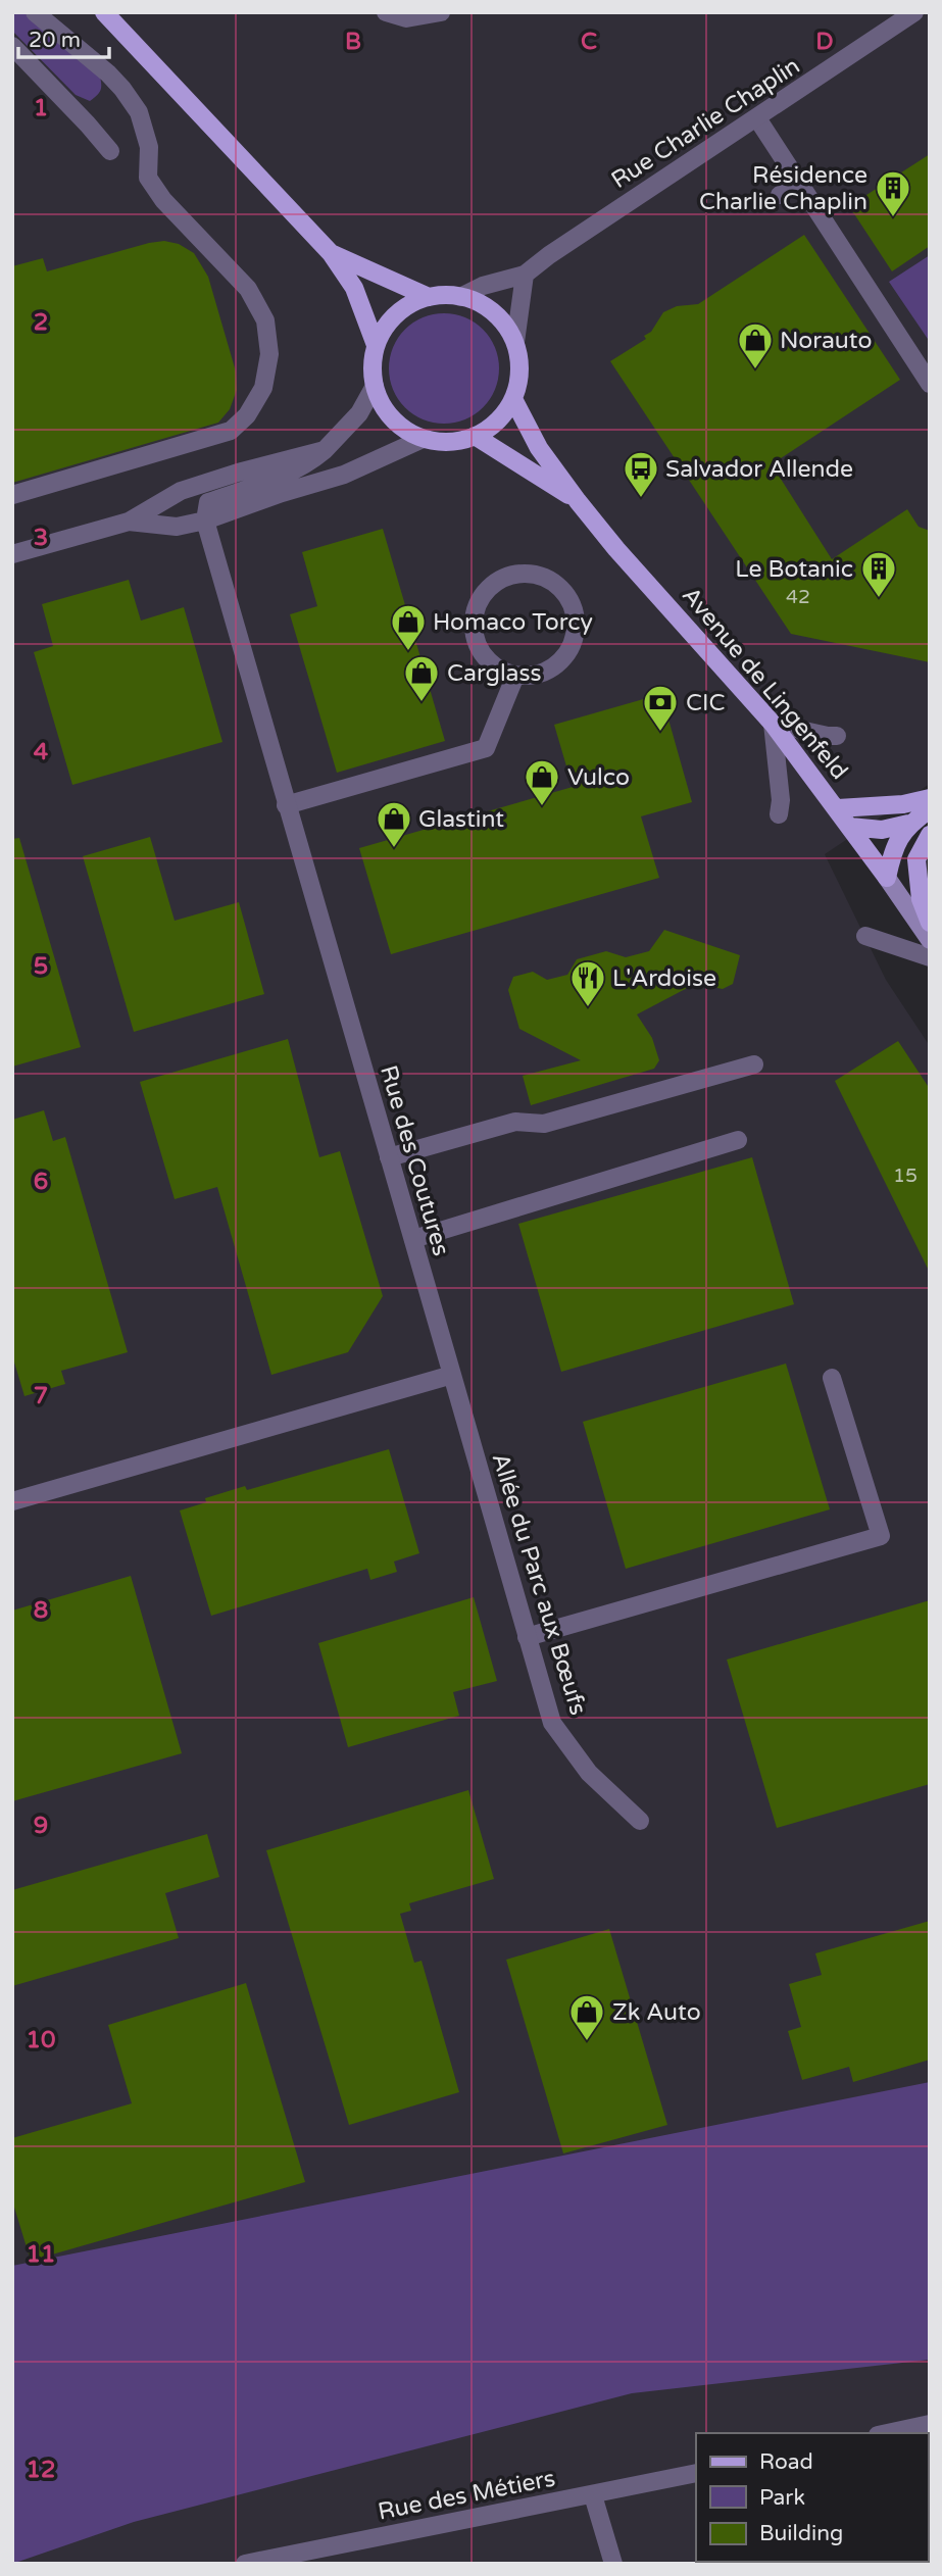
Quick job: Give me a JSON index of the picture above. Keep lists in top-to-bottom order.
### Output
{
  "streets": {
    "main road": ["Avenue de Lingenfeld"],
    "street": [
      "Rue Charlie Chaplin",
      "Rue des Coutures",
      "Allée du Parc aux Bœufs",
      "Rue des Métiers"
    ]
  },
  "crossings": [
    ["Rue Charlie Chaplin", "Avenue de Lingenfeld"],
    ["Rue des Coutures", "Allée du Parc aux Bœufs"]
  ],
  "places": {
    "building": ["Résidence Charlie Chaplin", "Le Botanic"],
    "shop": [
      "Norauto",
      "Homaco Torcy",
      "Carglass",
      "Vulco",
      "Glastint",
      "Zk Auto"
    ],
    "bus stop": ["Salvador Allende"],
    "bank": ["CIC"],
    "restaurant": ["L'Ardoise"]
  },
  "house_numbers": ["42", "15"],
  "legend": ["Road", "Park", "Building"],
  "scale_bar": "20 m",
  "grid": {
    "columns": ["B", "C", "D"],
    "rows": [
      "1",
      "2",
      "3",
      "4",
      "5",
      "6",
      "7",
      "8",
      "9",
      "10",
      "11",
      "12"
    ]
  }
}
